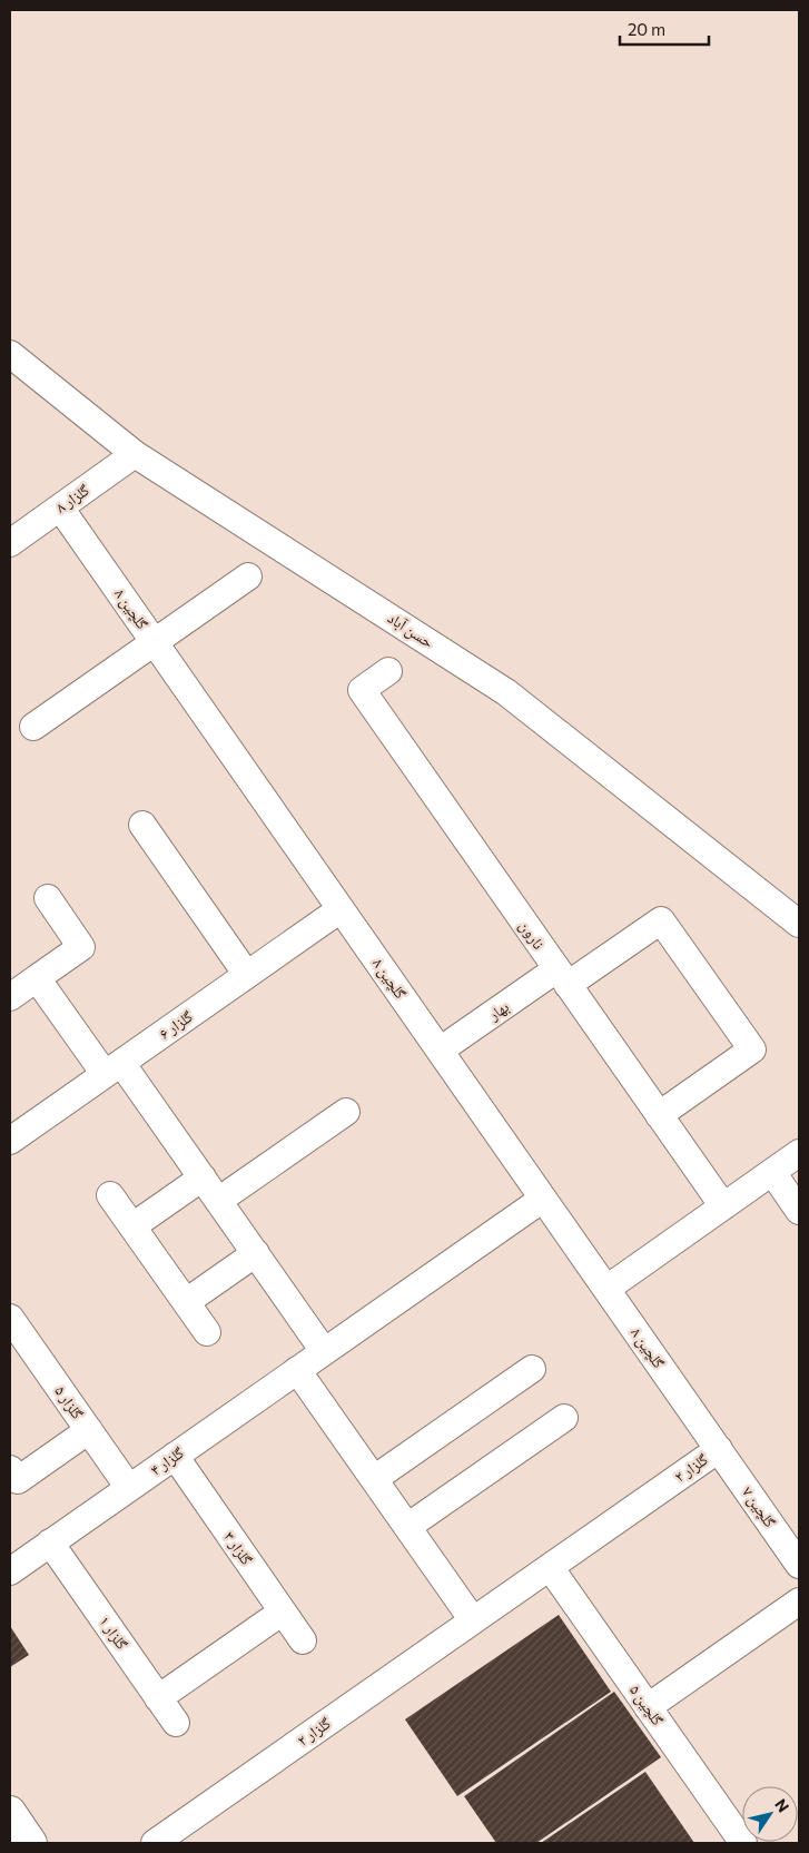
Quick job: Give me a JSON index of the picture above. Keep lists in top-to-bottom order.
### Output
{
  "streets": {
    "street": [
      "گلزار ۸",
      "گلچین ۸",
      "حسن آباد",
      "نارون",
      "بهار",
      "گلزار ۶",
      "گلزار ۵",
      "گلزار ۴",
      "گلزار ۲",
      "گلچین ۷",
      "گلزار ۳",
      "گلزار ۱",
      "گلچین ۵"
    ]
  },
  "crossings": [
    ["گلزار ۸", "گلچین ۸"],
    ["گلزار ۸", "حسن آباد"],
    ["گلچین ۸", "بهار"],
    ["گلچین ۸", "گلزار ۶"],
    ["گلچین ۸", "گلزار ۴"],
    ["گلچین ۸", "گلزار ۲"],
    ["گلچین ۸", "گلچین ۷"],
    ["نارون", "بهار"],
    ["گلزار ۵", "گلزار ۴"],
    ["گلزار ۴", "گلزار ۳"],
    ["گلزار ۴", "گلزار ۱"],
    ["گلزار ۲", "گلچین ۷"],
    ["گلزار ۲", "گلچین ۵"]
  ],
  "scale_bar": "20 m",
  "north": "top right"
}
